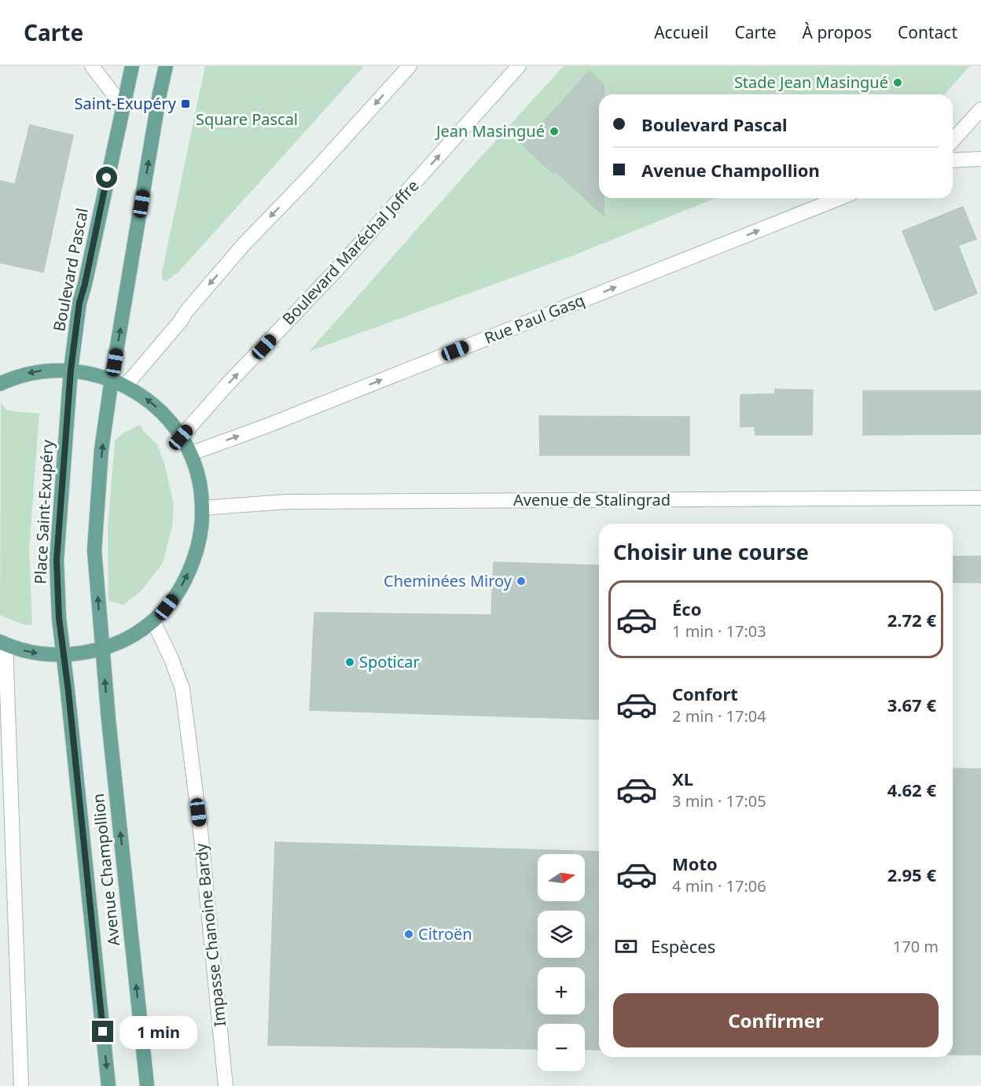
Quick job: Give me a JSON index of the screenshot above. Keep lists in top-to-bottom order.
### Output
{
  "streets": {
    "main road": ["Boulevard Pascal", "Place Saint-Exupéry", "Avenue Champollion"],
    "street": [
      "Boulevard Maréchal Joffre",
      "Rue Paul Gasq",
      "Avenue de Stalingrad",
      "Impasse Chanoine Bardy"
    ]
  },
  "crossings": [
    ["Boulevard Pascal", "Place Saint-Exupéry"],
    ["Place Saint-Exupéry", "Avenue Champollion"]
  ],
  "one_way": ["Rue Paul Gasq"],
  "parks": ["Square Pascal"],
  "places": {
    "other": [
      "Stade Jean Masingué",
      "Jean Masingué",
      "Cheminées Miroy",
      "Spoticar",
      "Citroën"
    ],
    "transit": ["Saint-Exupéry"]
  },
  "north": "right",
  "page": {
    "header": "Carte",
    "nav": [
      "Accueil",
      "Carte",
      "À propos",
      "Contact"
    ],
    "banner": ["Boulevard Pascal", "Avenue Champollion"],
    "heading": "Choisir une course",
    "list": [
      {
        "name": "Éco",
        "note": "1 min · 17:03",
        "value": "2.72 €"
      },
      {
        "name": "Confort",
        "note": "2 min · 17:04",
        "value": "3.67 €"
      },
      {
        "name": "XL",
        "note": "3 min · 17:05",
        "value": "4.62 €"
      },
      {
        "name": "Moto",
        "note": "4 min · 17:06",
        "value": "2.95 €"
      }
    ],
    "map_buttons": ["+", "−"],
    "pay": ["Espèces", "170 m"],
    "buttons": "Confirmer",
    "bubble": "1 min"
  }
}
